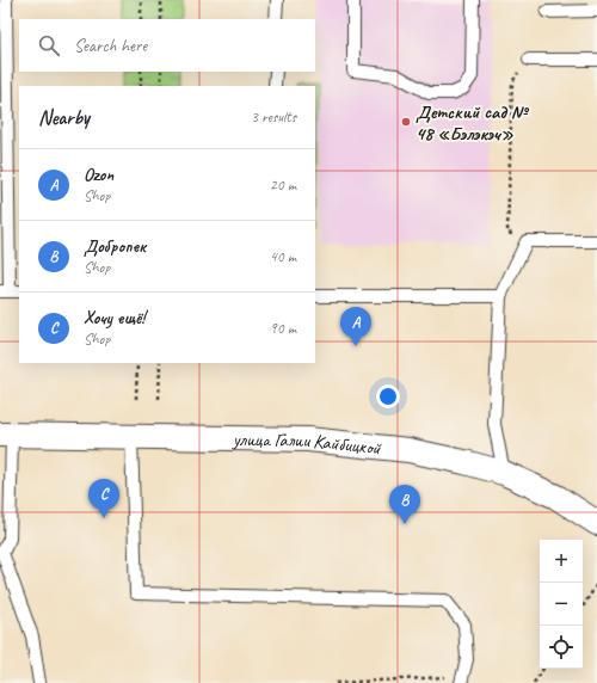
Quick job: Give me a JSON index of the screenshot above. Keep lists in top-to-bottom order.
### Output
{
  "streets": {
    "street": ["улица Галии Кайбицкой"]
  },
  "places": ["Детский сад № 48 «Бэлэкэч»"],
  "page": {
    "search": "Search here",
    "heading": ["Nearby", "3 results"],
    "list": [
      {
        "mark": "A",
        "name": "Ozon",
        "note": "Shop",
        "value": "20 m"
      },
      {
        "mark": "B",
        "name": "Добропек",
        "note": "Shop",
        "value": "40 m"
      },
      {
        "mark": "C",
        "name": "Хочу ещё!",
        "note": "Shop",
        "value": "90 m"
      }
    ],
    "pins": ["A", "C", "B"],
    "map_buttons": ["+", "−"]
  }
}
